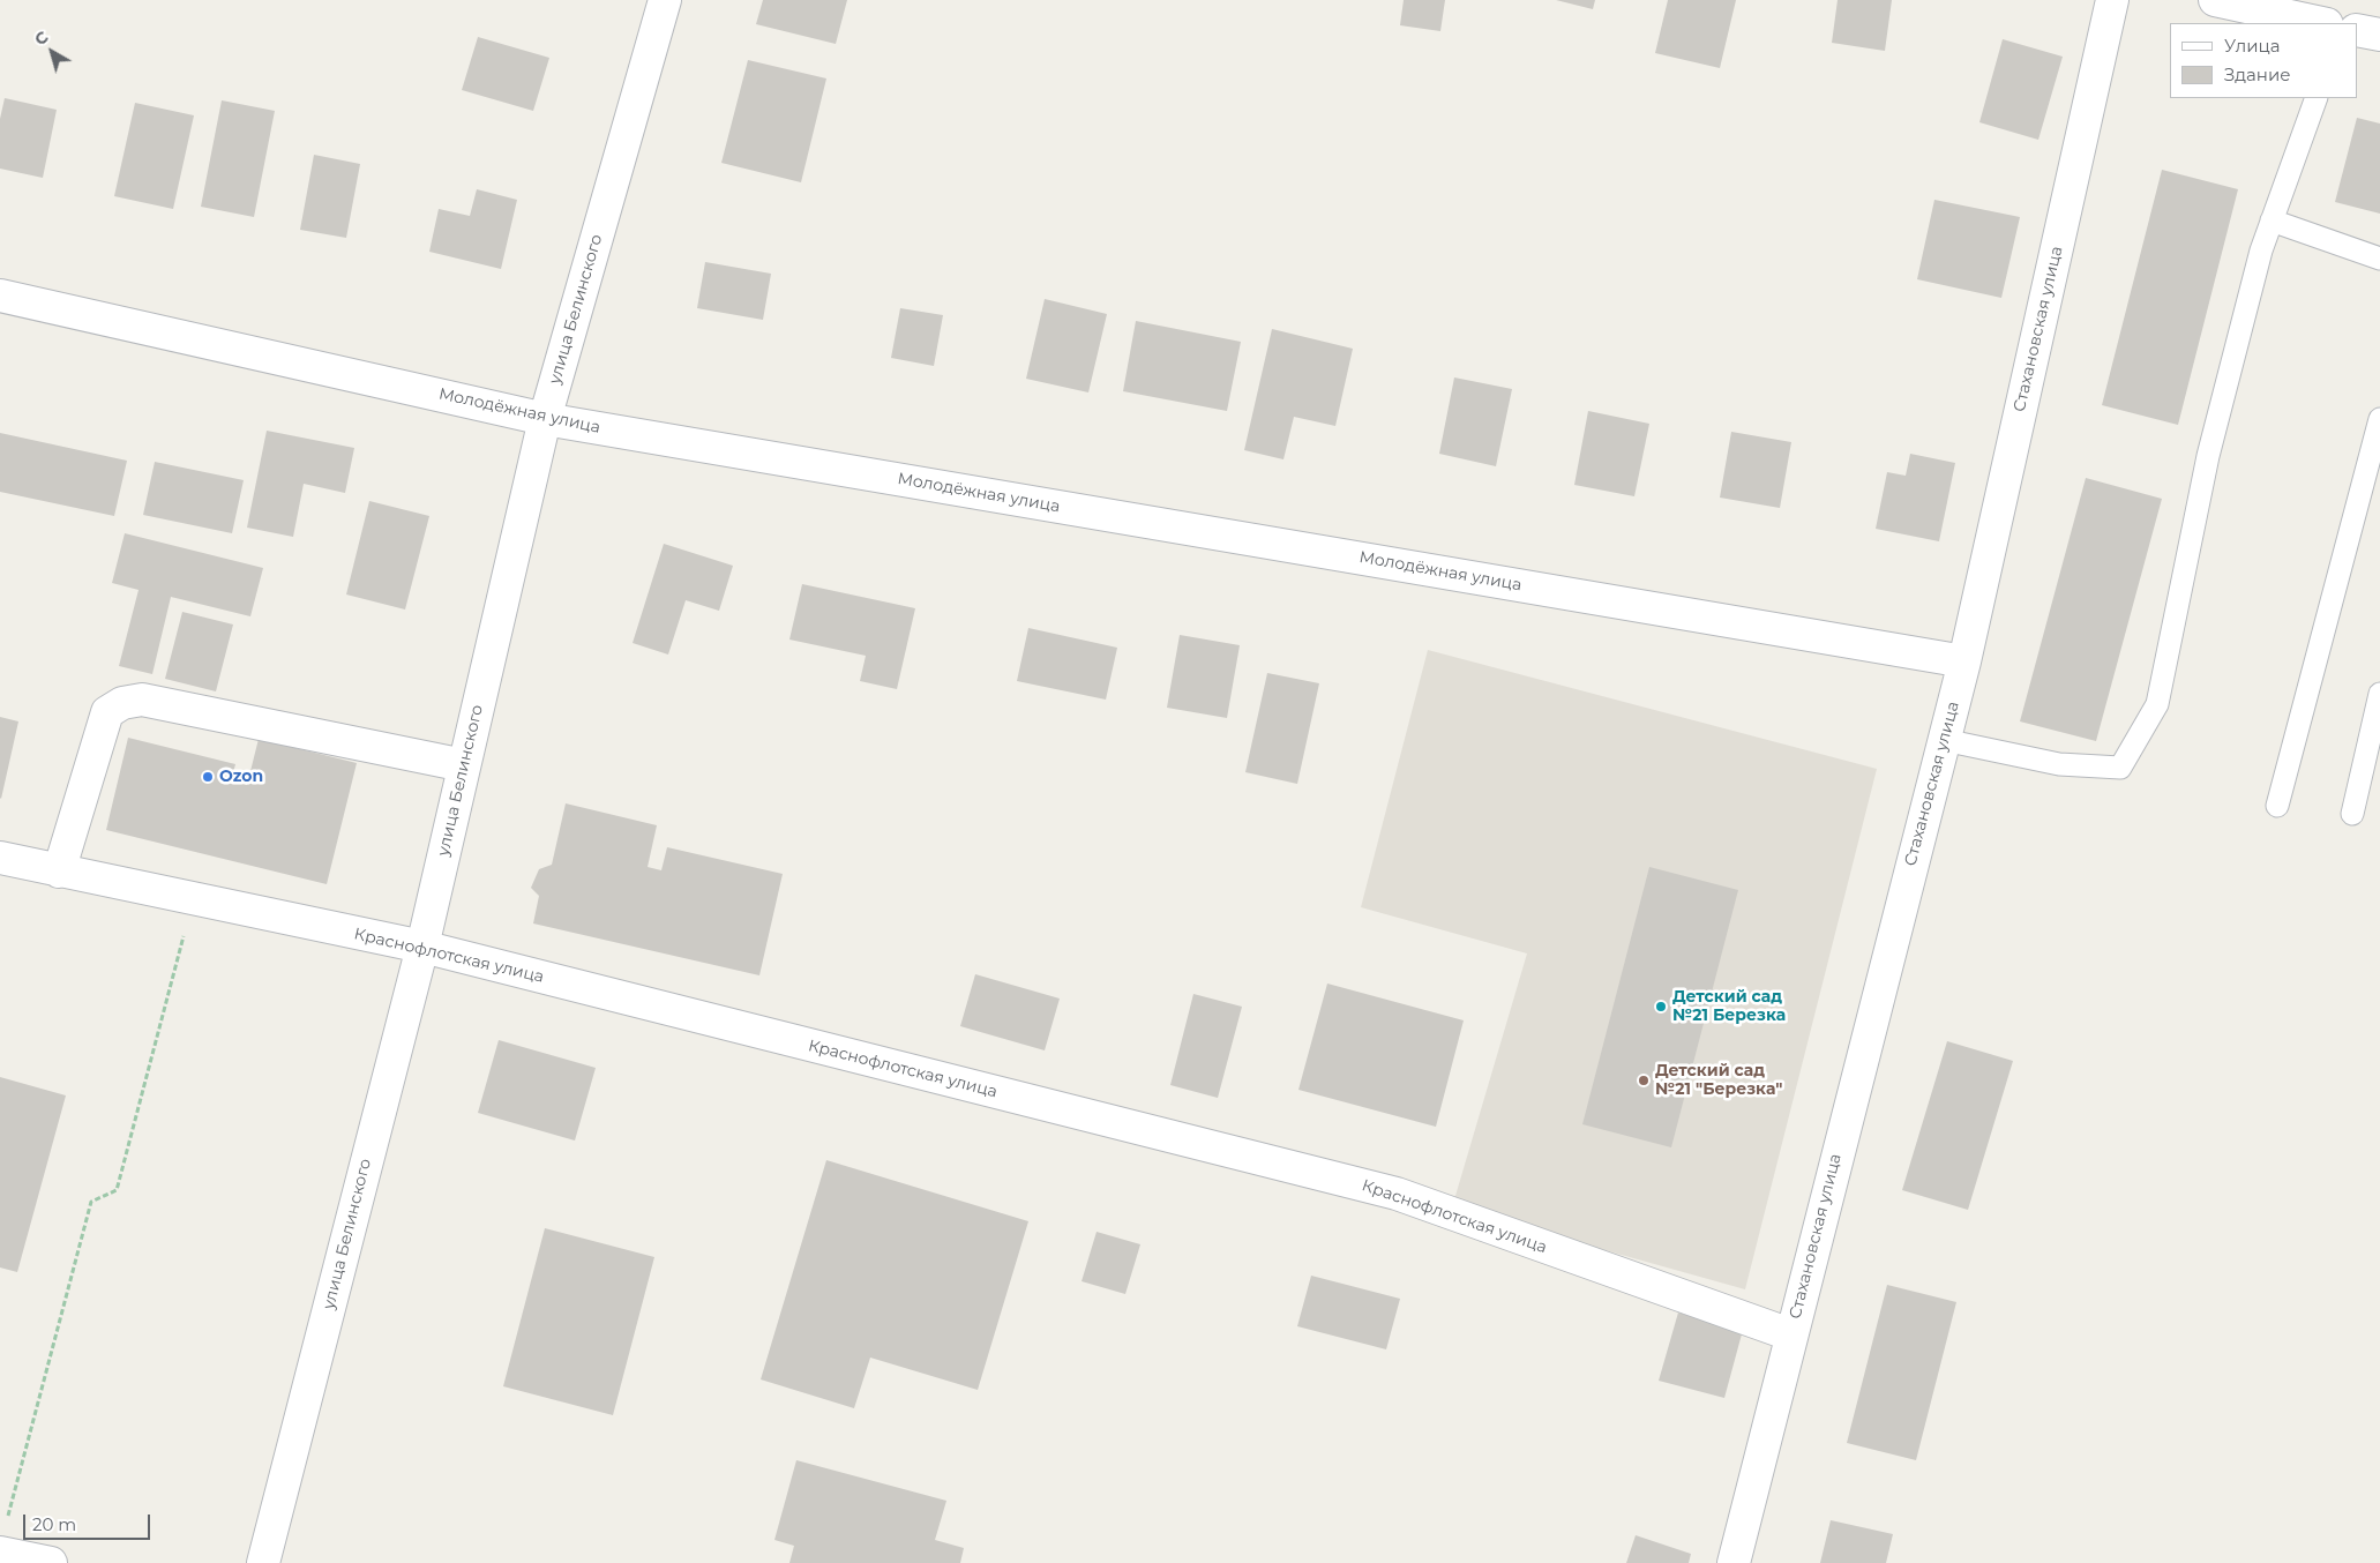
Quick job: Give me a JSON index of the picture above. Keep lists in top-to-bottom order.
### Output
{
  "streets": {
    "street": [
      "улица Белинского",
      "Стахановская улица",
      "Молодёжная улица",
      "Краснофлотская улица"
    ]
  },
  "crossings": [
    ["улица Белинского", "Молодёжная улица"],
    ["улица Белинского", "Краснофлотская улица"],
    ["Стахановская улица", "Молодёжная улица"],
    ["Стахановская улица", "Краснофлотская улица"]
  ],
  "places": ["Ozon", "Детский сад №21 Березка", "Детский сад №21 \"Березка\""],
  "legend": ["Улица", "Здание"],
  "scale_bar": "20 m",
  "north": "top left"
}
